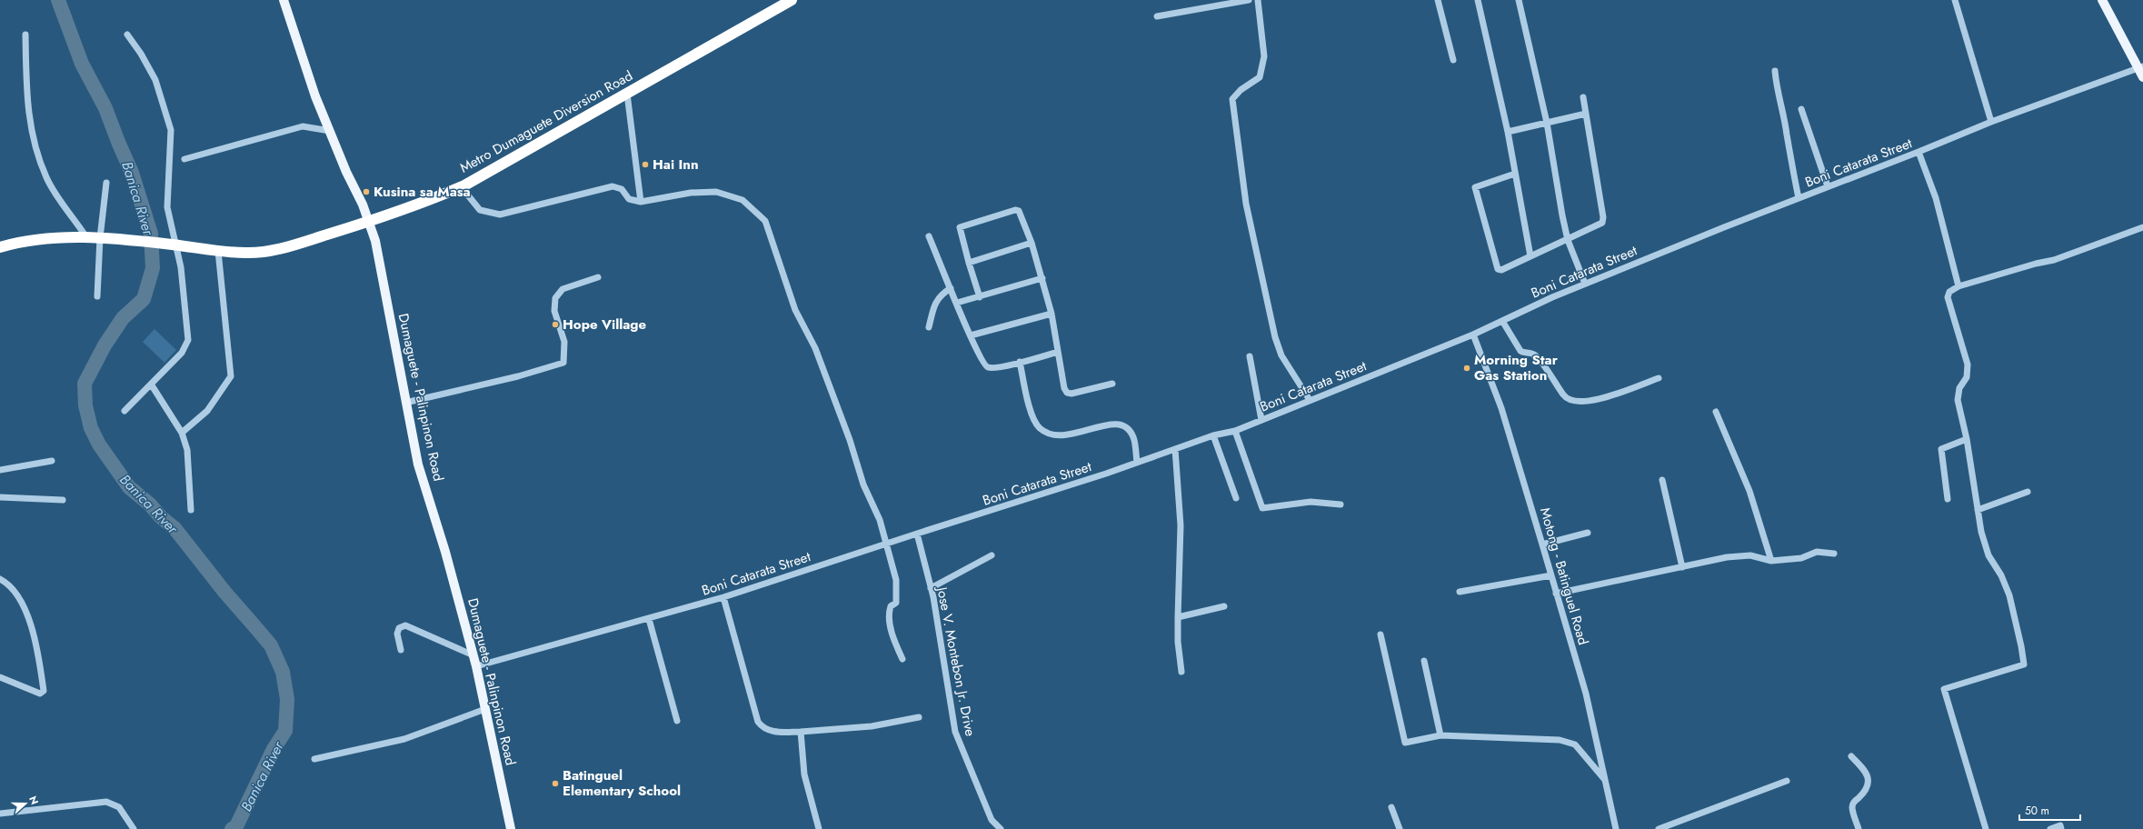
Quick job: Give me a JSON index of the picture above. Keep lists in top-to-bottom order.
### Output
{
  "streets": {
    "highway": ["Metro Dumaguete Diversion Road"],
    "main road": ["Dumaguete - Palinpinon Road"],
    "street": ["Boni Catarata Street", "Motong - Batinguel Road", "Jose V. Montebon Jr. Drive"]
  },
  "crossings": [
    ["Metro Dumaguete Diversion Road", "Dumaguete - Palinpinon Road"],
    ["Boni Catarata Street", "Dumaguete - Palinpinon Road"],
    ["Boni Catarata Street", "Motong - Batinguel Road"],
    ["Boni Catarata Street", "Jose V. Montebon Jr. Drive"]
  ],
  "water": ["Banica River"],
  "places": [
    "Hai Inn",
    "Kusina sa Masa",
    "Hope Village",
    "Morning Star Gas Station",
    "Batinguel Elementary School"
  ],
  "scale_bar": "50 m",
  "north": "right"
}
